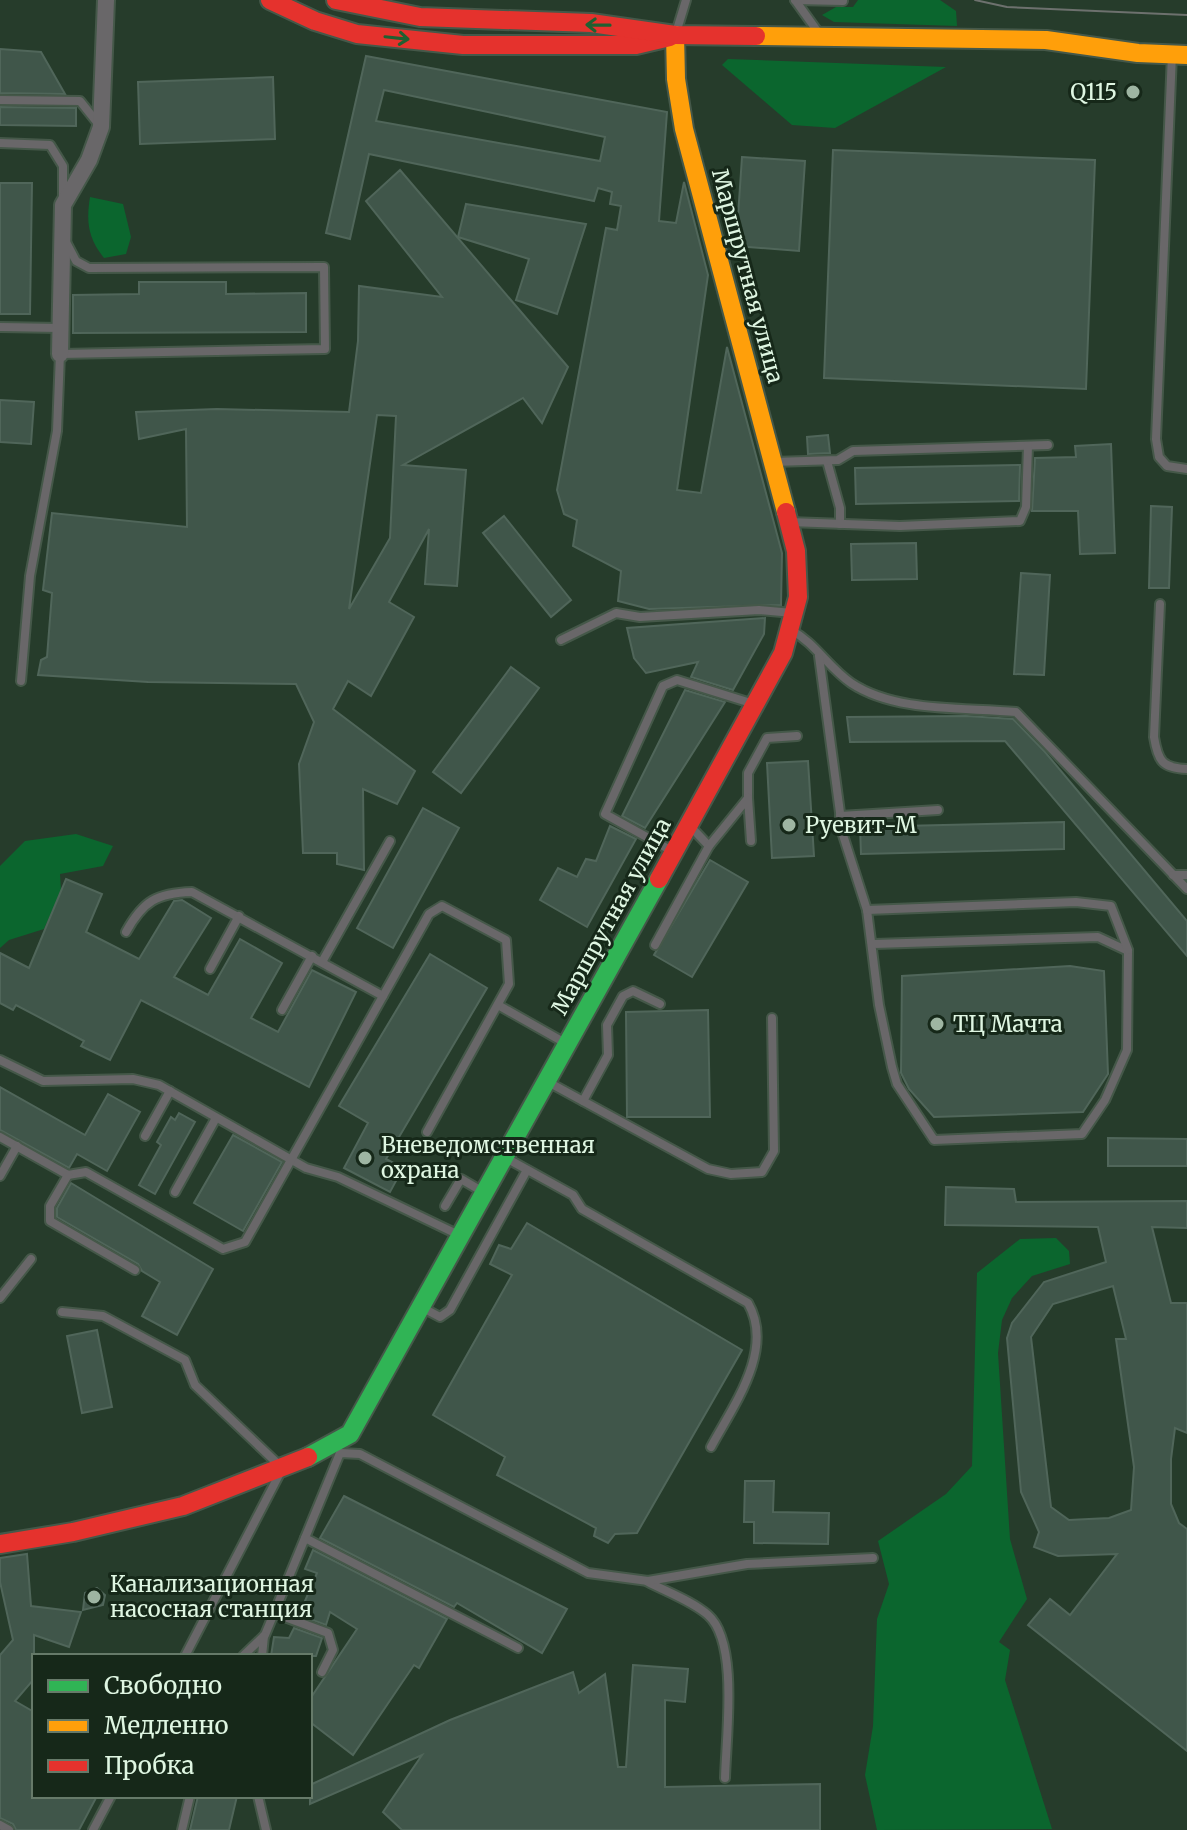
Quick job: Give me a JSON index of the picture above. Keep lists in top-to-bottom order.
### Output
{
  "streets": {
    "street": ["Маршрутная улица"]
  },
  "places": [
    "Q115",
    "Руевит-М",
    "ТЦ Мачта",
    "Вневедомственная охрана",
    "Канализационная насосная станция"
  ],
  "legend": ["Свободно", "Медленно", "Пробка"]
}
